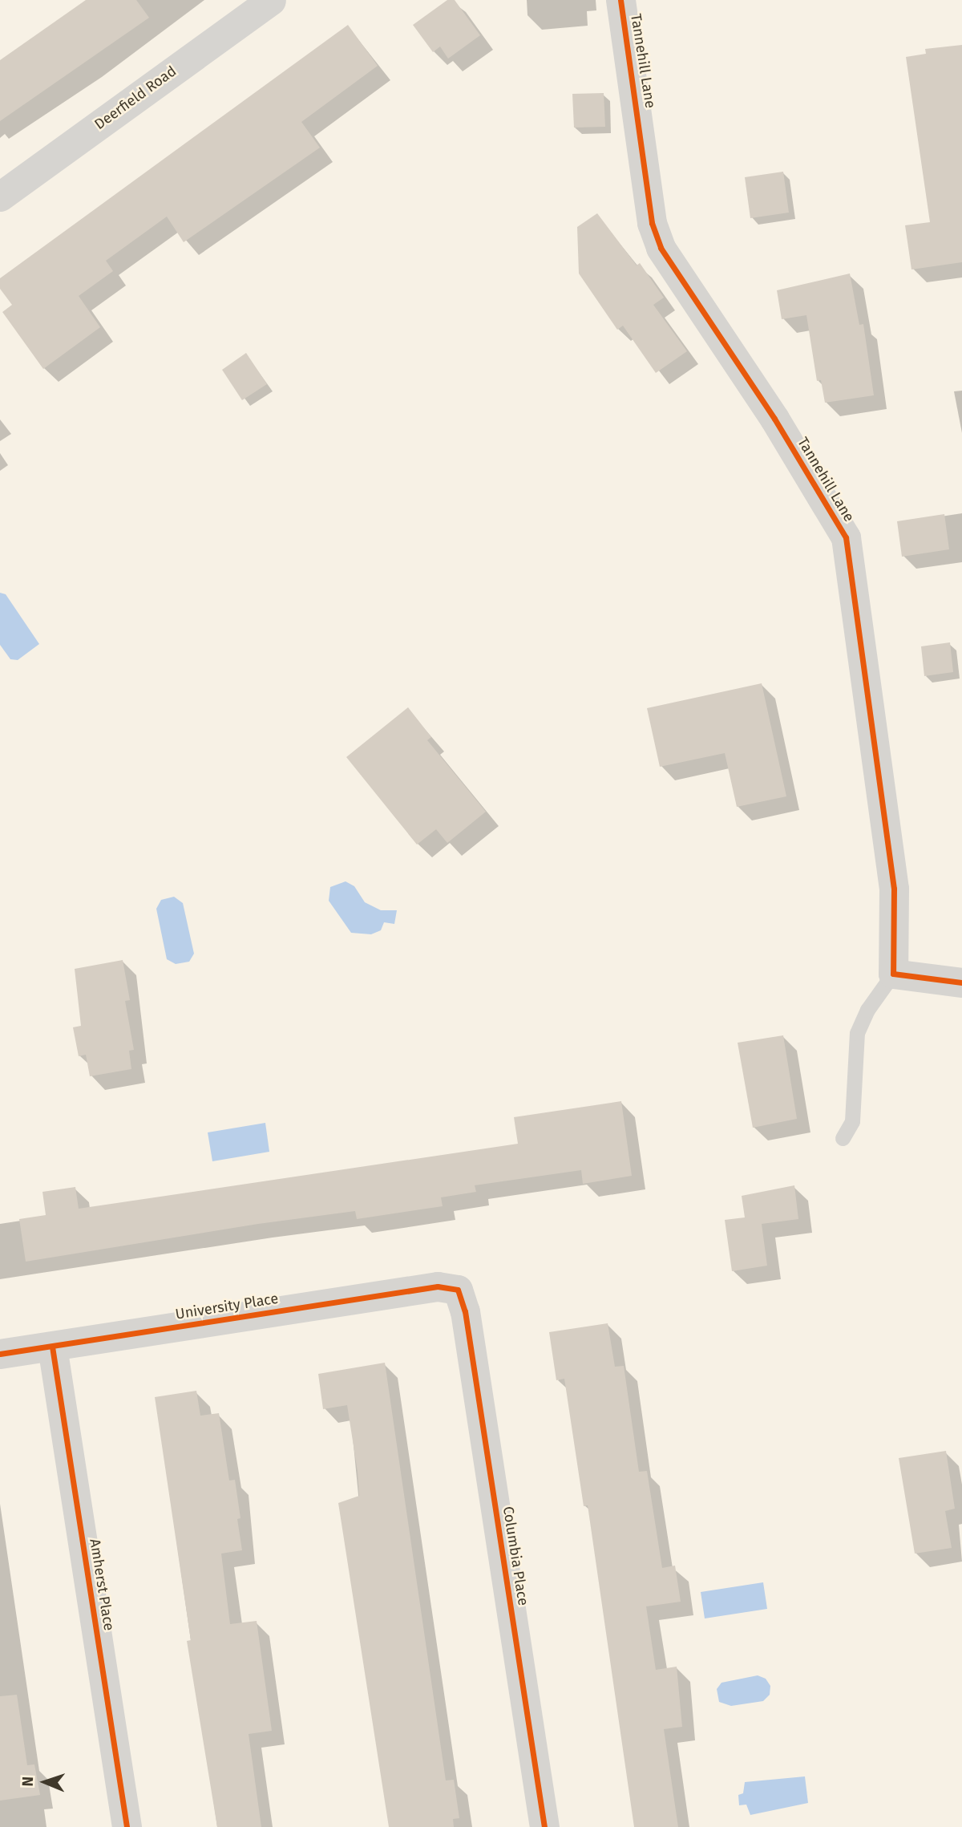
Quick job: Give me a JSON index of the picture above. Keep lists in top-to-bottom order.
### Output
{
  "streets": {
    "street": [
      "Tannehill Lane",
      "Deerfield Road",
      "University Place",
      "Columbia Place",
      "Amherst Place"
    ]
  },
  "crossings": [
    ["University Place", "Columbia Place"],
    ["University Place", "Amherst Place"]
  ],
  "north": "left"
}
